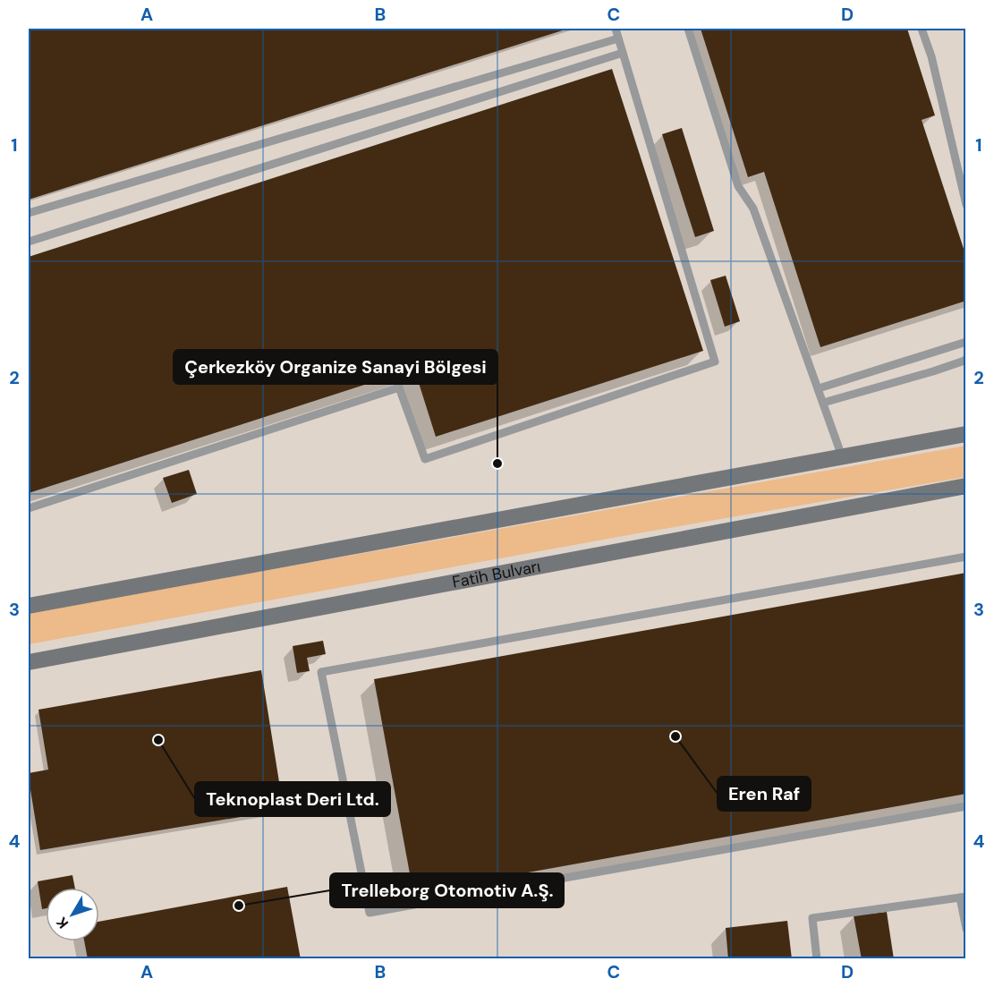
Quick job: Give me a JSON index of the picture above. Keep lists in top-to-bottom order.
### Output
{
  "streets": {
    "main road": ["Fatih Bulvarı"]
  },
  "places": [
    "Çerkezköy Organize Sanayi Bölgesi",
    "Eren Raf",
    "Teknoplast Deri Ltd.",
    "Trelleborg Otomotiv A.Ş."
  ],
  "north": "bottom left",
  "grid": {
    "columns": [
      "A",
      "B",
      "C",
      "D"
    ],
    "rows": [
      "1",
      "2",
      "3",
      "4"
    ]
  }
}
